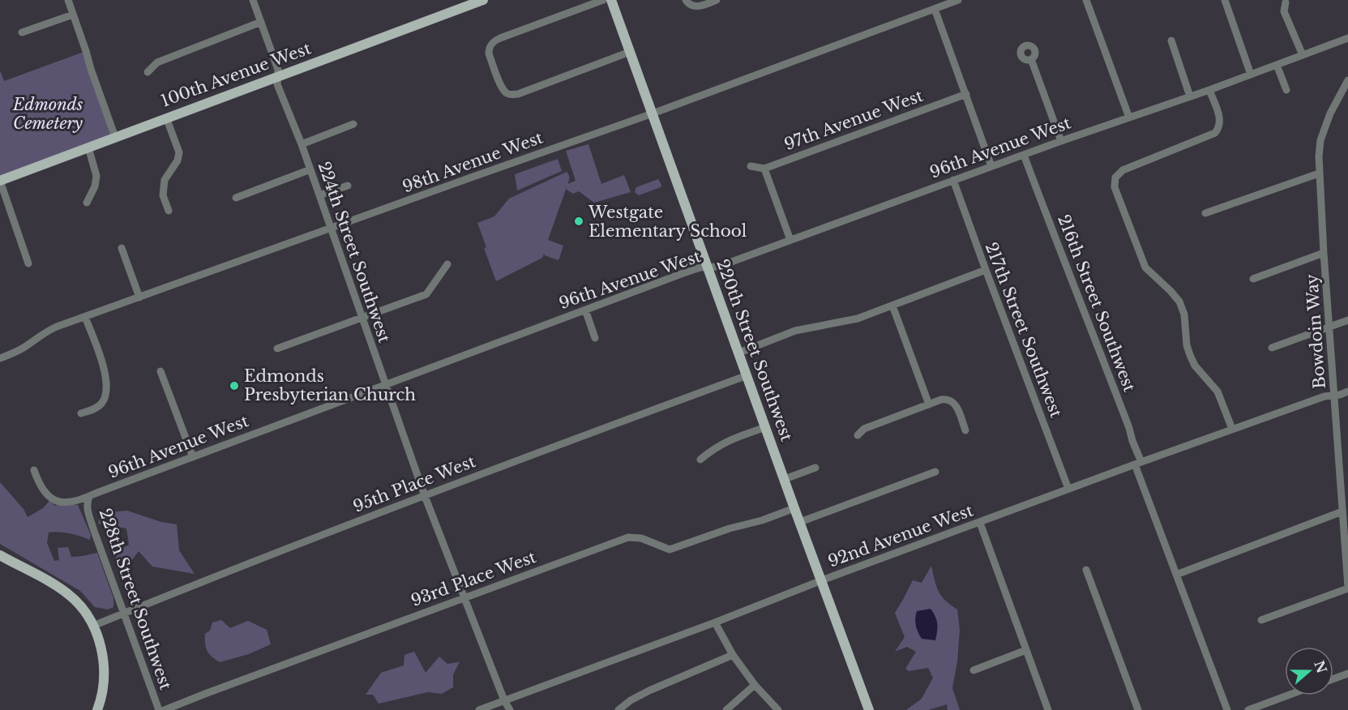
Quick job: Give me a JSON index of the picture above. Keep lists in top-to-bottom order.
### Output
{
  "streets": {
    "main road": ["100th Avenue West", "220th Street Southwest"],
    "street": [
      "97th Avenue West",
      "96th Avenue West",
      "98th Avenue West",
      "224th Street Southwest",
      "216th Street Southwest",
      "217th Street Southwest",
      "Bowdoin Way",
      "95th Place West",
      "92nd Avenue West",
      "93rd Place West",
      "228th Street Southwest"
    ]
  },
  "crossings": [
    ["100th Avenue West", "224th Street Southwest"],
    ["96th Avenue West", "224th Street Southwest"],
    ["96th Avenue West", "216th Street Southwest"],
    ["96th Avenue West", "217th Street Southwest"],
    ["96th Avenue West", "220th Street Southwest"],
    ["96th Avenue West", "228th Street Southwest"],
    ["98th Avenue West", "224th Street Southwest"],
    ["98th Avenue West", "220th Street Southwest"],
    ["224th Street Southwest", "95th Place West"],
    ["224th Street Southwest", "92nd Avenue West"],
    ["224th Street Southwest", "93rd Place West"],
    ["216th Street Southwest", "92nd Avenue West"],
    ["217th Street Southwest", "92nd Avenue West"],
    ["Bowdoin Way", "92nd Avenue West"],
    ["220th Street Southwest", "95th Place West"],
    ["220th Street Southwest", "92nd Avenue West"],
    ["220th Street Southwest", "93rd Place West"],
    ["95th Place West", "228th Street Southwest"]
  ],
  "parks": ["Edmonds Cemetery"],
  "places": ["Westgate Elementary School", "Edmonds Presbyterian Church"],
  "north": "right"
}
